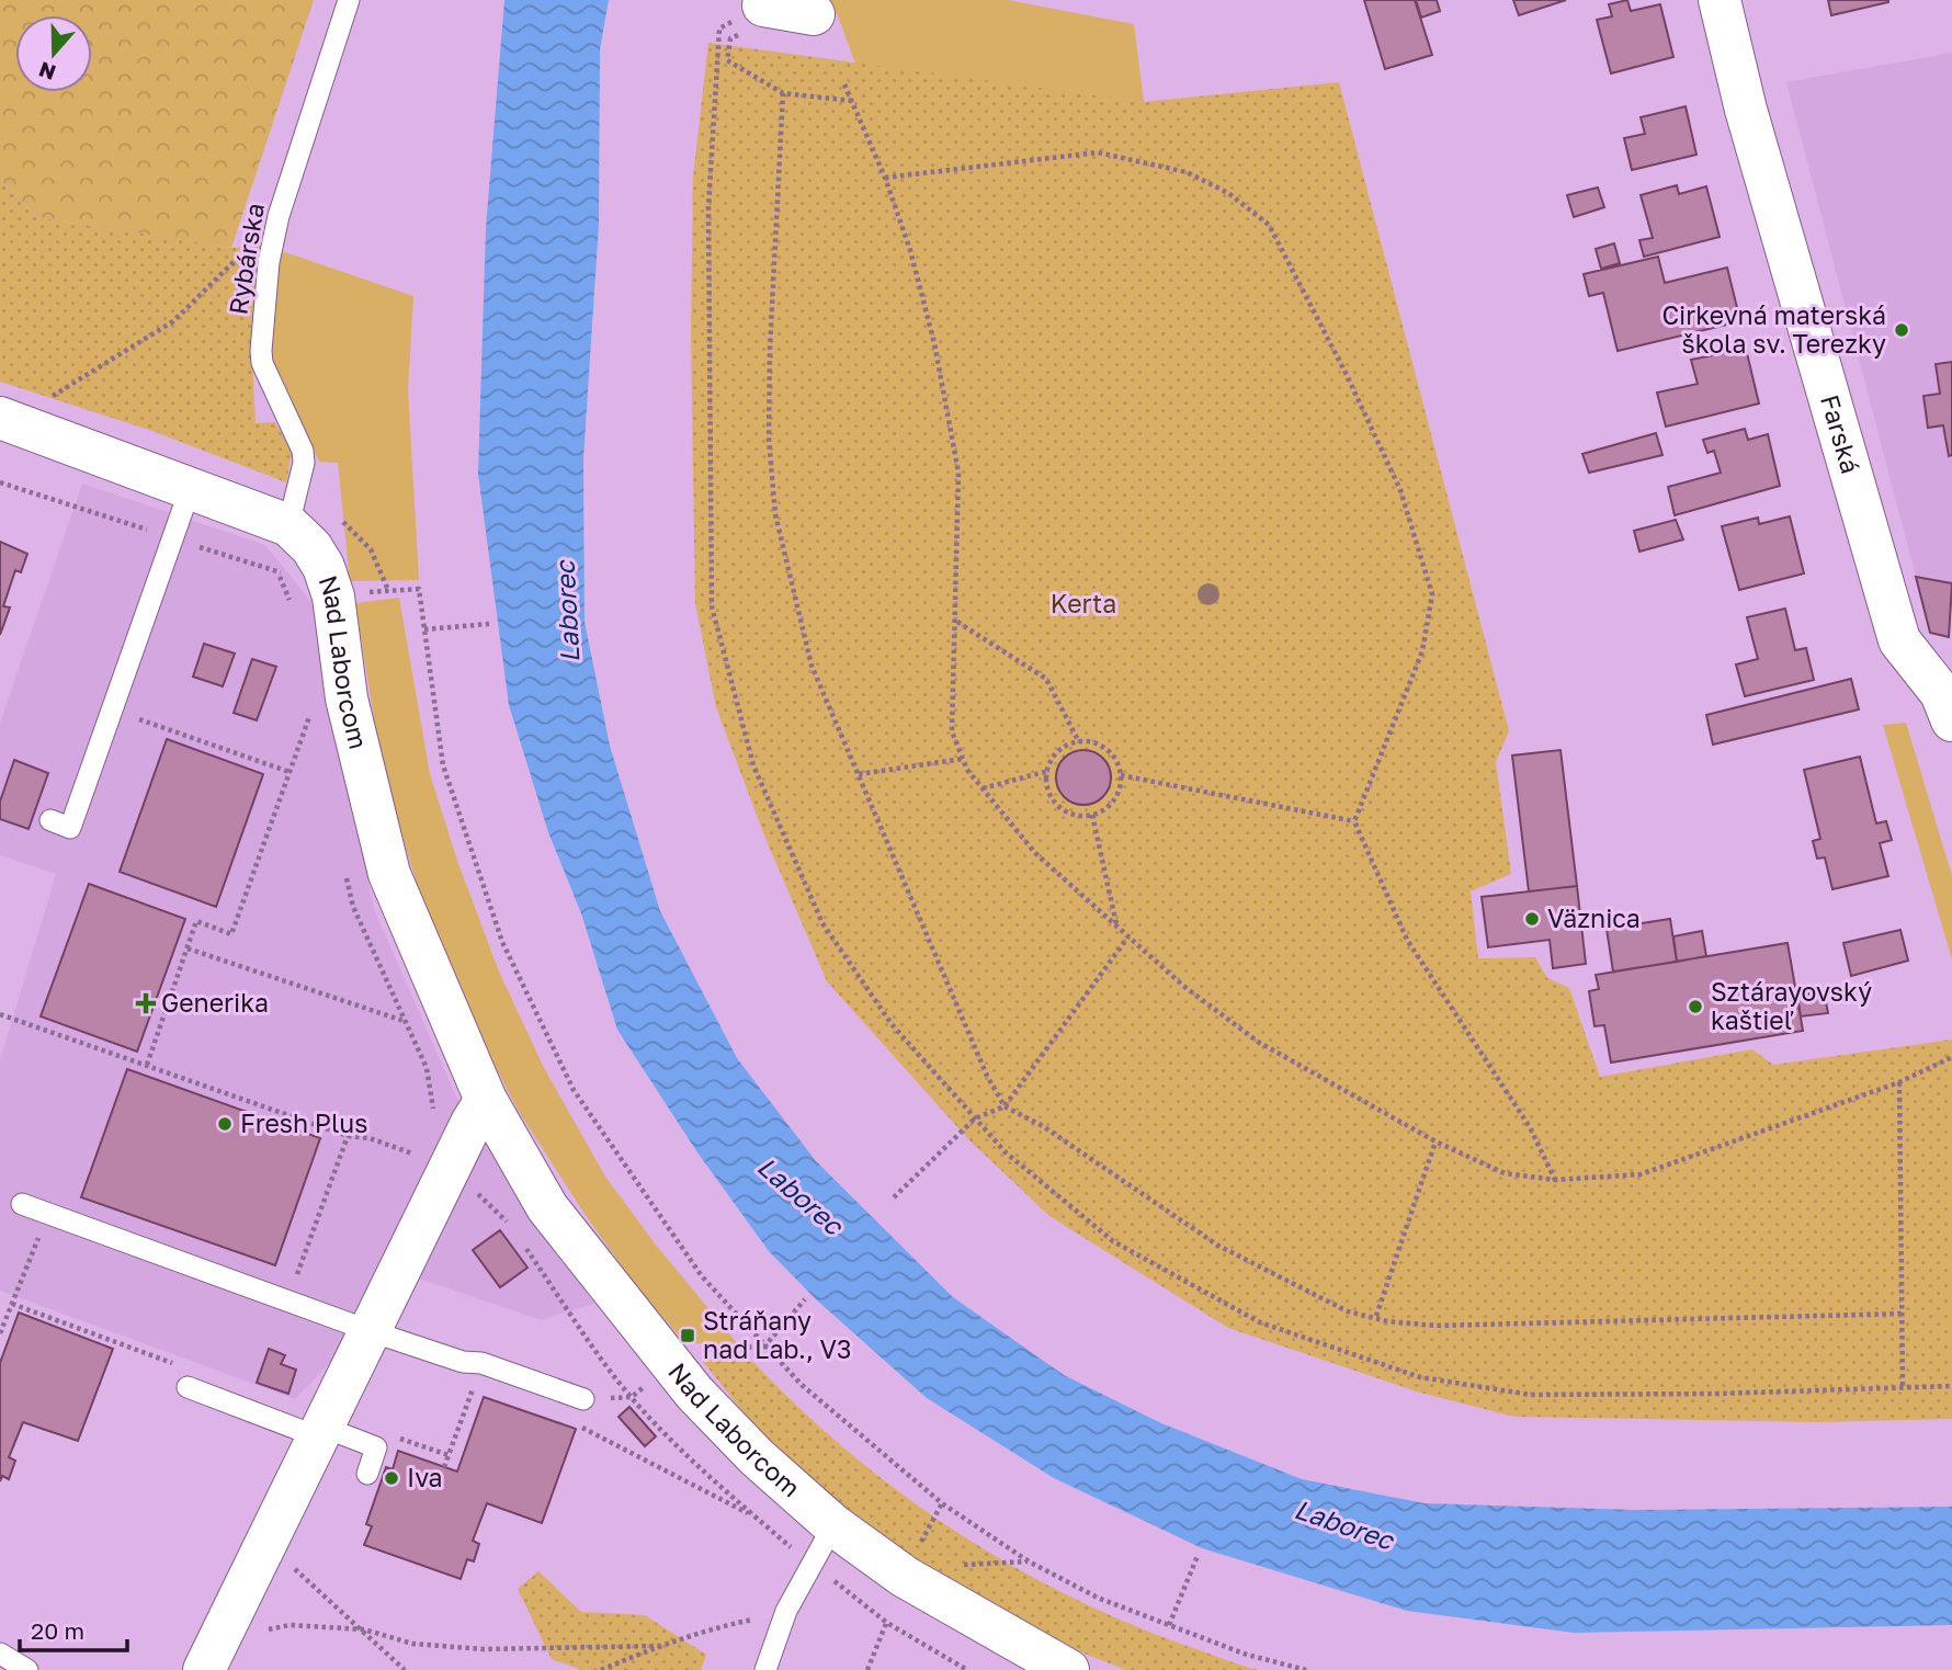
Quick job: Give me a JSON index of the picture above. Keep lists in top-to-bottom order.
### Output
{
  "streets": {
    "street": ["Farská", "Nad Laborcom"],
    "lane": ["Rybárska"]
  },
  "crossings": [
    ["Rybárska", "Nad Laborcom"]
  ],
  "water": ["Laborec"],
  "parks": ["Kerta"],
  "places": {
    "other": [
      "Cirkevná materská škola sv. Terezky",
      "Väznica",
      "Sztárayovský kaštieľ",
      "Fresh Plus",
      "Iva"
    ],
    "health": ["Generika"],
    "transit": ["Stráňany nad Lab., V3"]
  },
  "scale_bar": "20 m",
  "north": "bottom"
}
